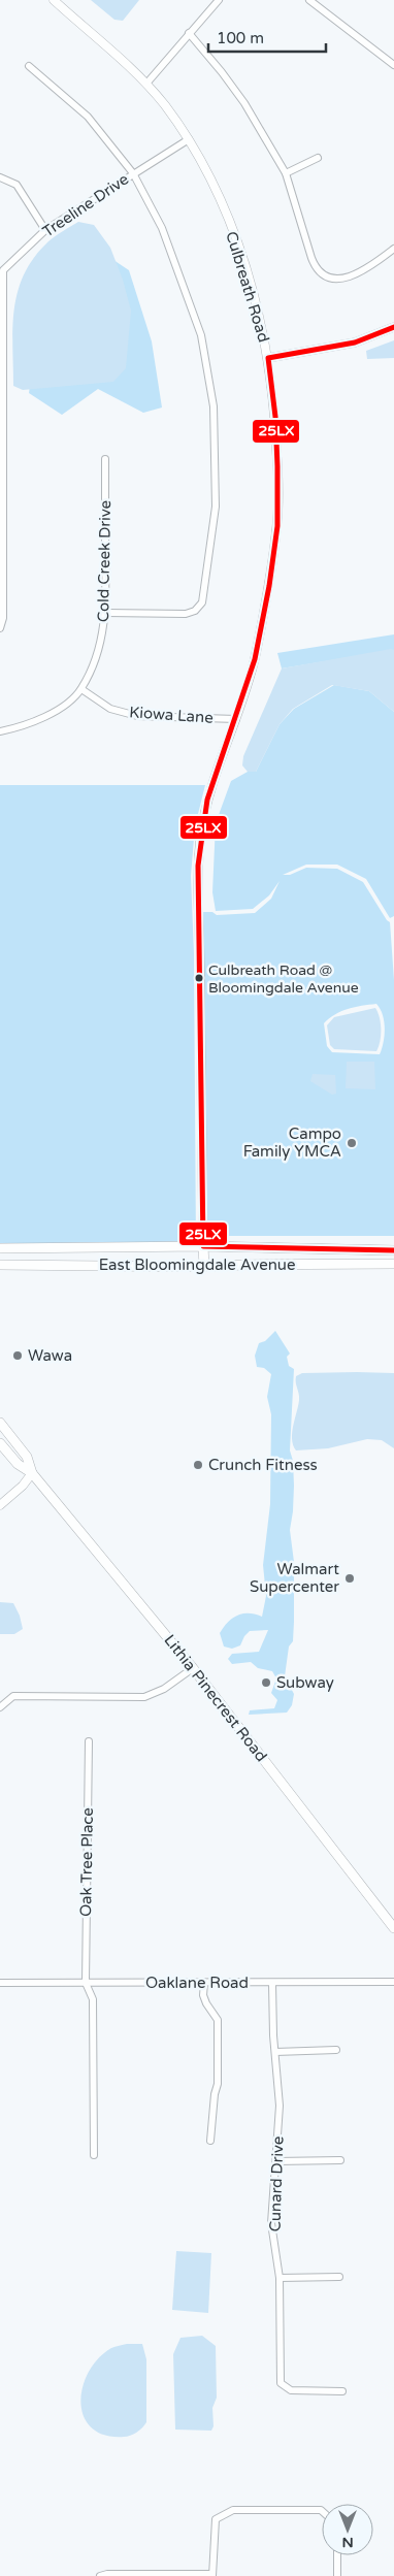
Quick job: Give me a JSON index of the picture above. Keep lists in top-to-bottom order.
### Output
{
  "streets": {
    "main road": ["East Bloomingdale Avenue", "Lithia Pinecrest Road"],
    "street": [
      "Treeline Drive",
      "Culbreath Road",
      "Cold Creek Drive",
      "Kiowa Lane",
      "Oak Tree Place",
      "Oaklane Road",
      "Cunard Drive"
    ]
  },
  "crossings": [
    ["Treeline Drive", "Culbreath Road"],
    ["Culbreath Road", "Kiowa Lane"],
    ["Culbreath Road", "East Bloomingdale Avenue"],
    ["Cold Creek Drive", "Kiowa Lane"],
    ["Oak Tree Place", "Oaklane Road"],
    ["Oaklane Road", "Cunard Drive"]
  ],
  "places": [
    "Culbreath Road @ Bloomingdale Avenue",
    "Campo Family YMCA",
    "Wawa",
    "Crunch Fitness",
    "Walmart Supercenter",
    "Subway"
  ],
  "lines": ["transit line 25LX"],
  "scale_bar": "100 m",
  "north": "bottom"
}
